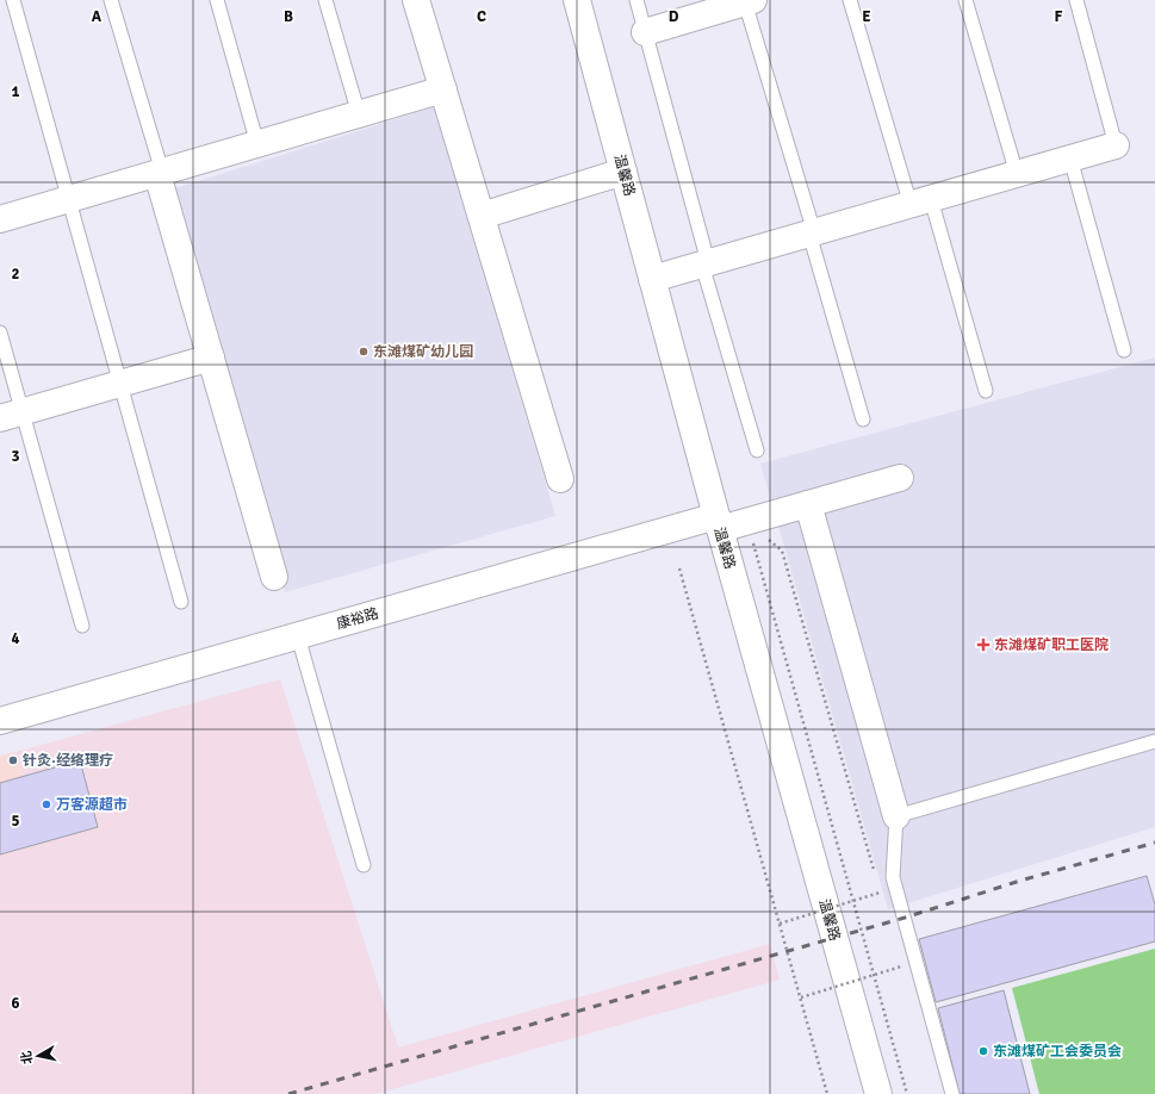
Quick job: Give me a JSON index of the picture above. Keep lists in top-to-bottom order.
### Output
{
  "streets": {
    "street": ["温馨路", "康裕路"]
  },
  "crossings": [
    ["温馨路", "康裕路"]
  ],
  "places": {
    "other": [
      "东滩煤矿幼儿园",
      "针灸·经络理疗",
      "万客源超市",
      "东滩煤矿工会委员会"
    ],
    "health": ["东滩煤矿职工医院"]
  },
  "north": "left",
  "grid": {
    "columns": [
      "A",
      "B",
      "C",
      "D",
      "E",
      "F"
    ],
    "rows": [
      "1",
      "2",
      "3",
      "4",
      "5",
      "6"
    ]
  }
}
